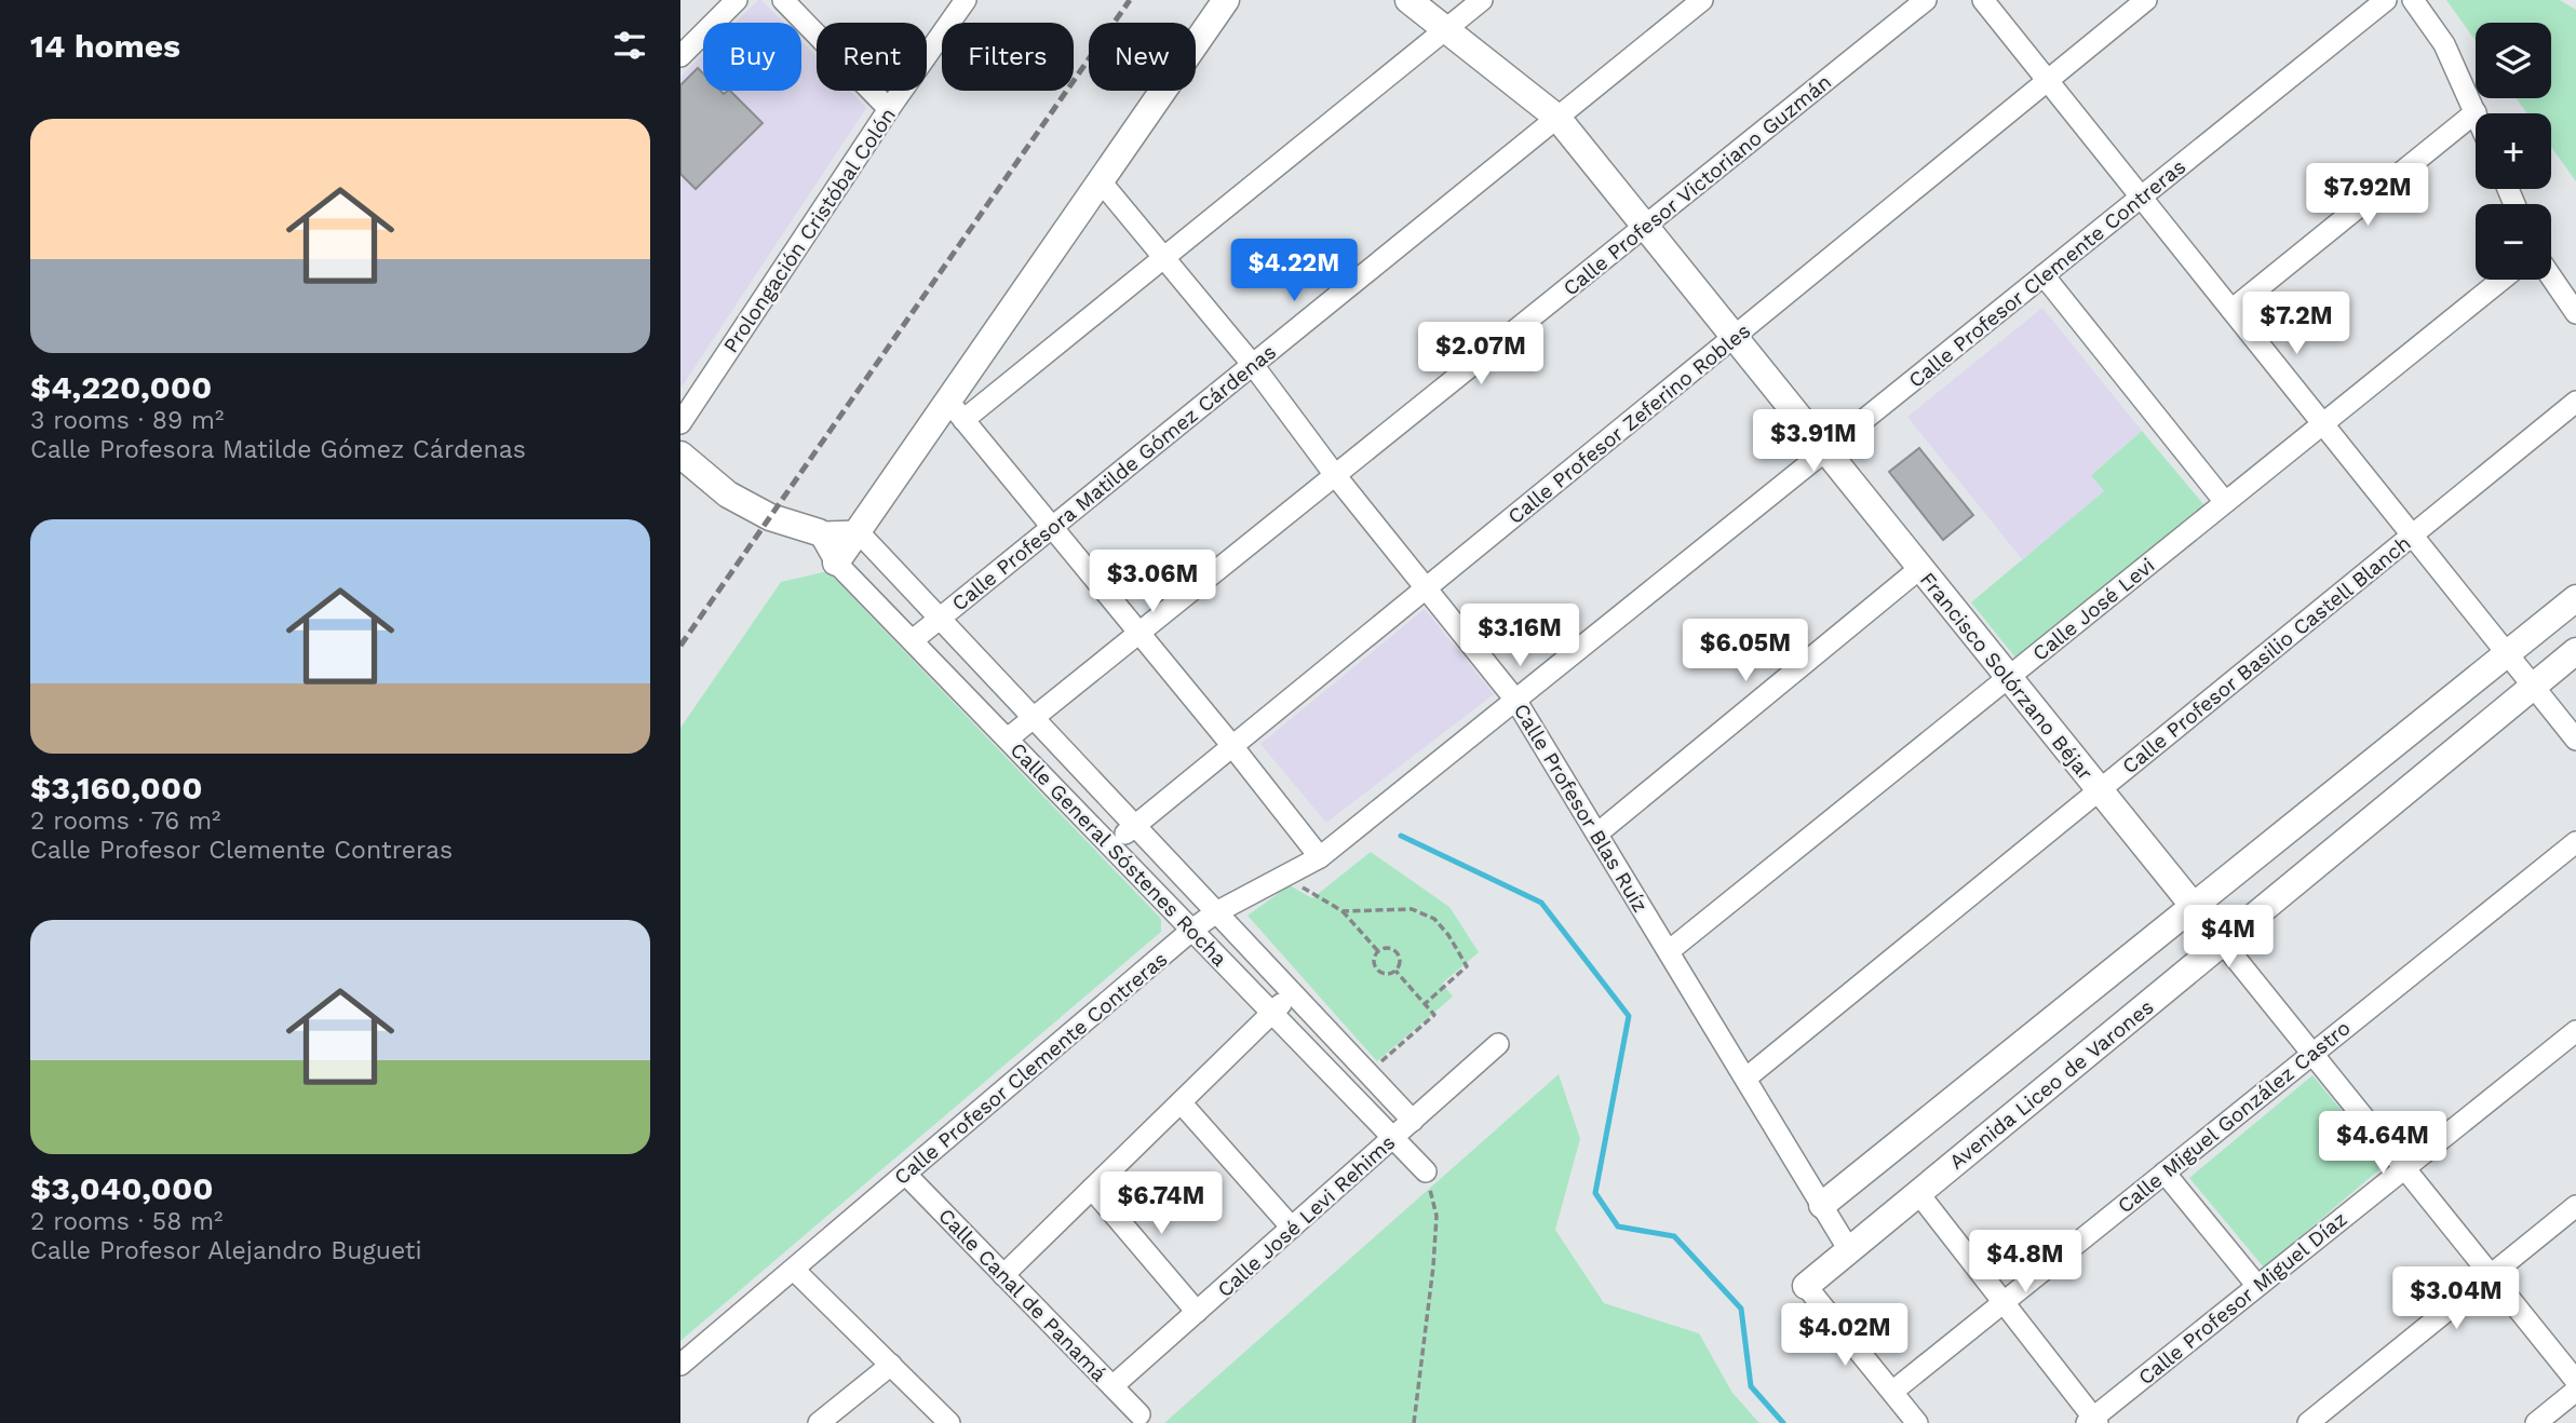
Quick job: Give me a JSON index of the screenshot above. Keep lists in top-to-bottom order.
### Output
{
  "streets": {
    "street": [
      "Calle Profesor Victoriano Guzmán",
      "Prolongación Cristóbal Colón",
      "Calle Profesor Clemente Contreras",
      "Calle Profesor Zeferino Robles",
      "Calle Profesora Matilde Gómez Cárdenas",
      "Calle José Levi",
      "Calle Profesor Basilio Castell Blanch",
      "Francisco Solórzano Béjar",
      "Calle Profesor Blas Ruíz",
      "Calle General Sóstenes Rocha",
      "Avenida Liceo de Varones",
      "Calle Miguel González Castro",
      "Calle José Levi Rehims",
      "Calle Canal de Panamá",
      "Calle Profesor Miguel Díaz"
    ]
  },
  "crossings": [
    ["Calle Profesor Victoriano Guzmán", "Francisco Solórzano Béjar"],
    ["Calle Profesor Victoriano Guzmán", "Calle Profesor Blas Ruíz"],
    ["Calle Profesor Victoriano Guzmán", "Calle General Sóstenes Rocha"],
    ["Calle Profesor Clemente Contreras", "Francisco Solórzano Béjar"],
    ["Calle Profesor Clemente Contreras", "Calle Profesor Blas Ruíz"],
    ["Calle Profesor Clemente Contreras", "Calle General Sóstenes Rocha"],
    ["Calle Profesor Clemente Contreras", "Calle Canal de Panamá"],
    ["Calle Profesor Zeferino Robles", "Francisco Solórzano Béjar"],
    ["Calle Profesor Zeferino Robles", "Calle Profesor Blas Ruíz"],
    ["Calle Profesor Zeferino Robles", "Calle General Sóstenes Rocha"],
    ["Calle Profesora Matilde Gómez Cárdenas", "Francisco Solórzano Béjar"],
    ["Calle Profesora Matilde Gómez Cárdenas", "Calle Profesor Blas Ruíz"],
    ["Calle Profesora Matilde Gómez Cárdenas", "Calle General Sóstenes Rocha"],
    ["Calle José Levi", "Francisco Solórzano Béjar"],
    ["Calle José Levi", "Calle Profesor Blas Ruíz"],
    ["Calle Profesor Basilio Castell Blanch", "Francisco Solórzano Béjar"],
    ["Calle Profesor Basilio Castell Blanch", "Calle Profesor Blas Ruíz"],
    ["Francisco Solórzano Béjar", "Avenida Liceo de Varones"],
    ["Francisco Solórzano Béjar", "Calle Miguel González Castro"],
    ["Francisco Solórzano Béjar", "Calle Profesor Miguel Díaz"],
    ["Calle Profesor Blas Ruíz", "Avenida Liceo de Varones"],
    ["Calle General Sóstenes Rocha", "Calle José Levi Rehims"],
    ["Calle José Levi Rehims", "Calle Canal de Panamá"]
  ],
  "page": {
    "heading": "14 homes",
    "map_buttons": ["+", "−"],
    "chip": [
      "Buy",
      "Rent",
      "Filters",
      "New"
    ],
    "list": [
      {
        "name": "$4,220,000",
        "note": "3 rooms · 89 m² · Calle Profesora Matilde Gómez Cárdenas"
      },
      {
        "name": "$3,160,000",
        "note": "2 rooms · 76 m² · Calle Profesor Clemente Contreras"
      },
      {
        "name": "$3,040,000",
        "note": "2 rooms · 58 m² · Calle Profesor Alejandro Bugueti"
      }
    ],
    "price": [
      "$7.92M",
      "$4.22M",
      "$7.2M",
      "$2.07M",
      "$3.91M",
      "$3.06M",
      "$3.16M",
      "$6.05M",
      "$4M",
      "$4.64M",
      "$6.74M",
      "$4.8M",
      "$3.04M",
      "$4.02M"
    ]
  }
}
